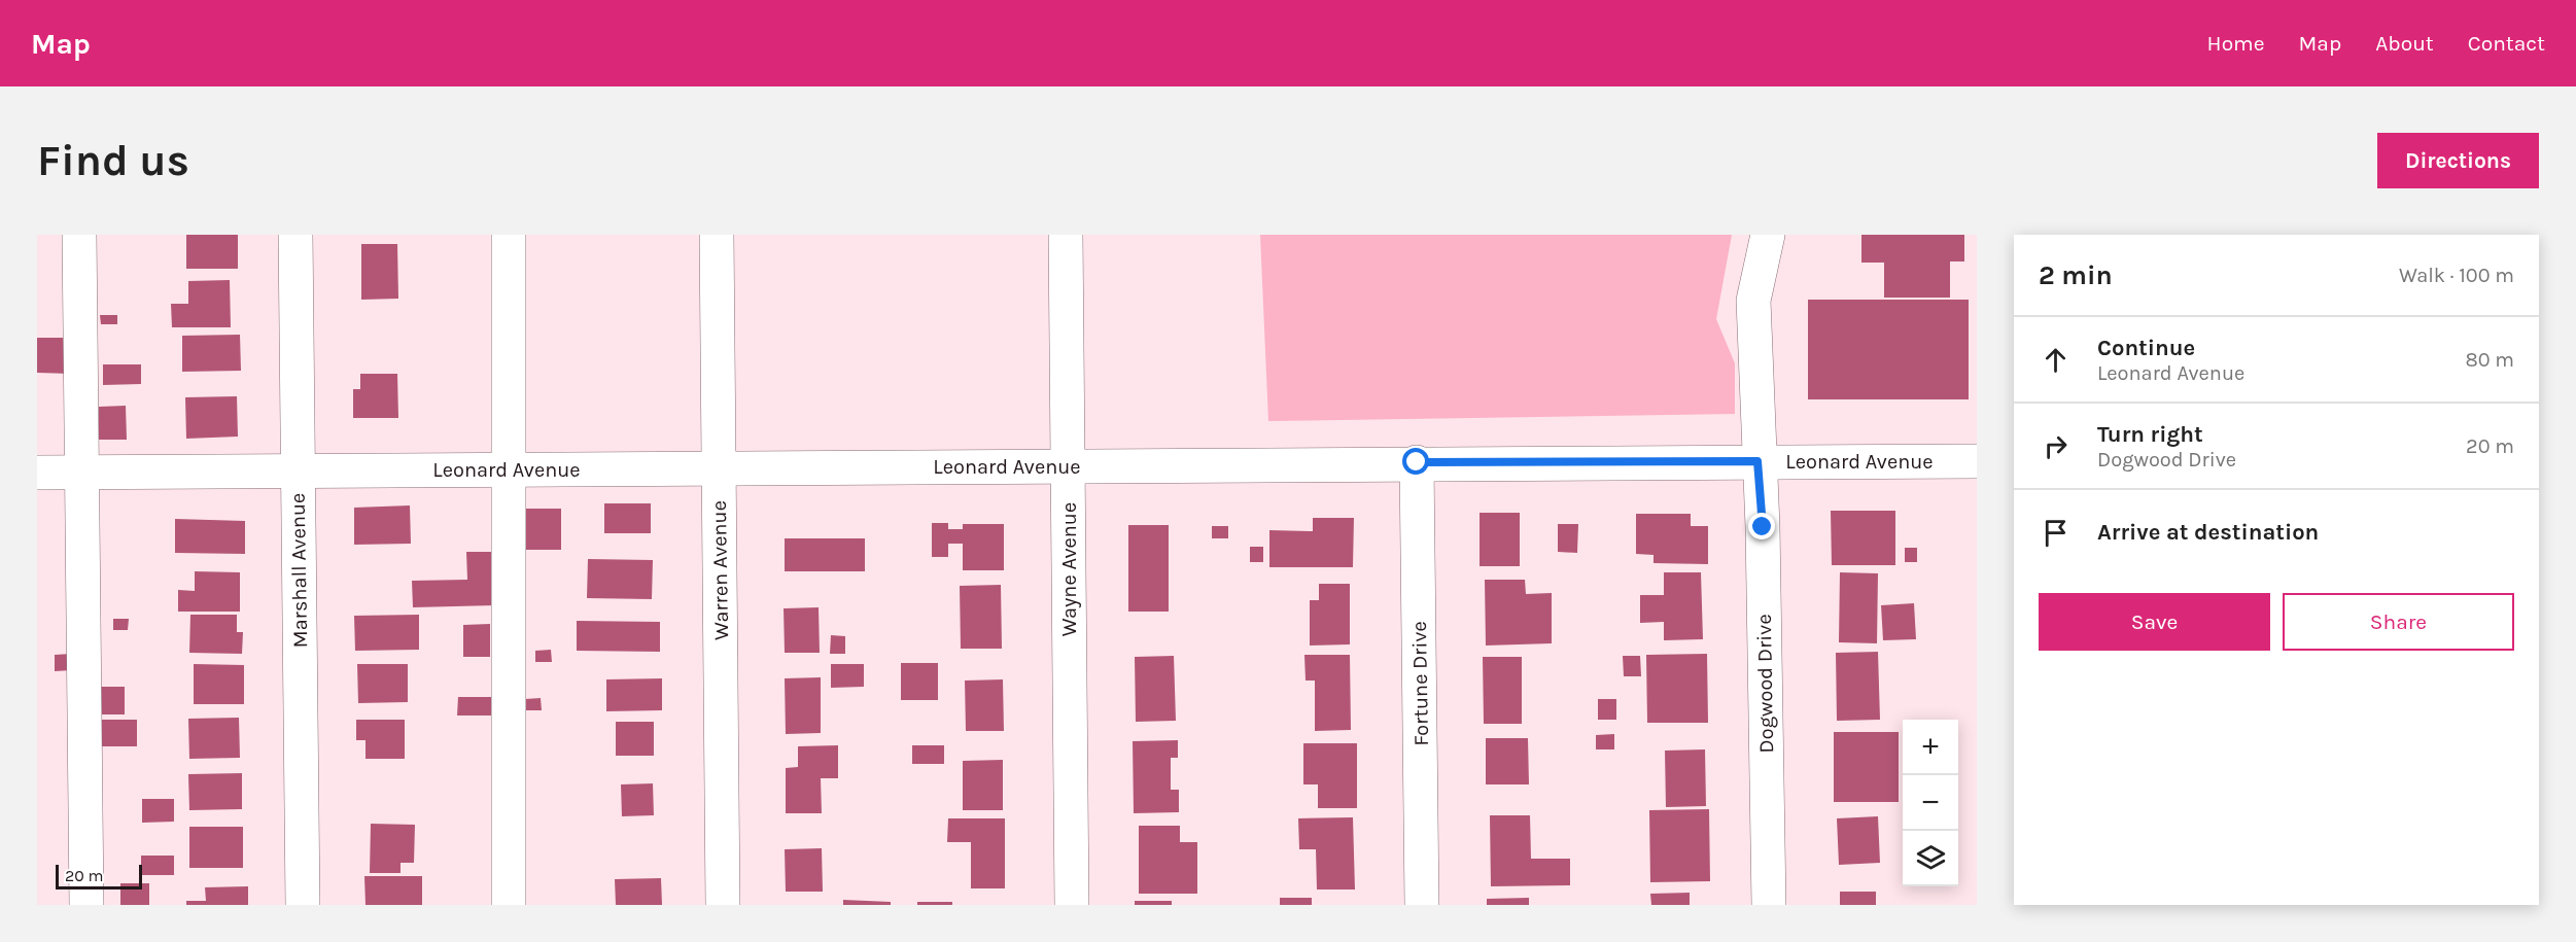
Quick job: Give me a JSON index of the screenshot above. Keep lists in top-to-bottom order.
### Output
{
  "streets": {
    "street": [
      "Leonard Avenue",
      "Wayne Avenue",
      "Marshall Avenue",
      "Warren Avenue",
      "Fortune Drive",
      "Dogwood Drive"
    ]
  },
  "crossings": [
    ["Leonard Avenue", "Wayne Avenue"],
    ["Leonard Avenue", "Marshall Avenue"],
    ["Leonard Avenue", "Warren Avenue"],
    ["Leonard Avenue", "Fortune Drive"],
    ["Leonard Avenue", "Dogwood Drive"]
  ],
  "scale_bar": "20 m",
  "page": {
    "header": "Map",
    "nav": [
      "Home",
      "Map",
      "About",
      "Contact"
    ],
    "buttons": [
      "Directions",
      ["Save", "Share"]
    ],
    "title": "Find us",
    "heading": ["2 min", "Walk · 100 m"],
    "list": [
      ["Continue", "Leonard Avenue", "80 m"],
      ["Turn right", "Dogwood Drive", "20 m"],
      "Arrive at destination"
    ],
    "map_buttons": ["+", "−"],
    "scale": "20 m"
  }
}
